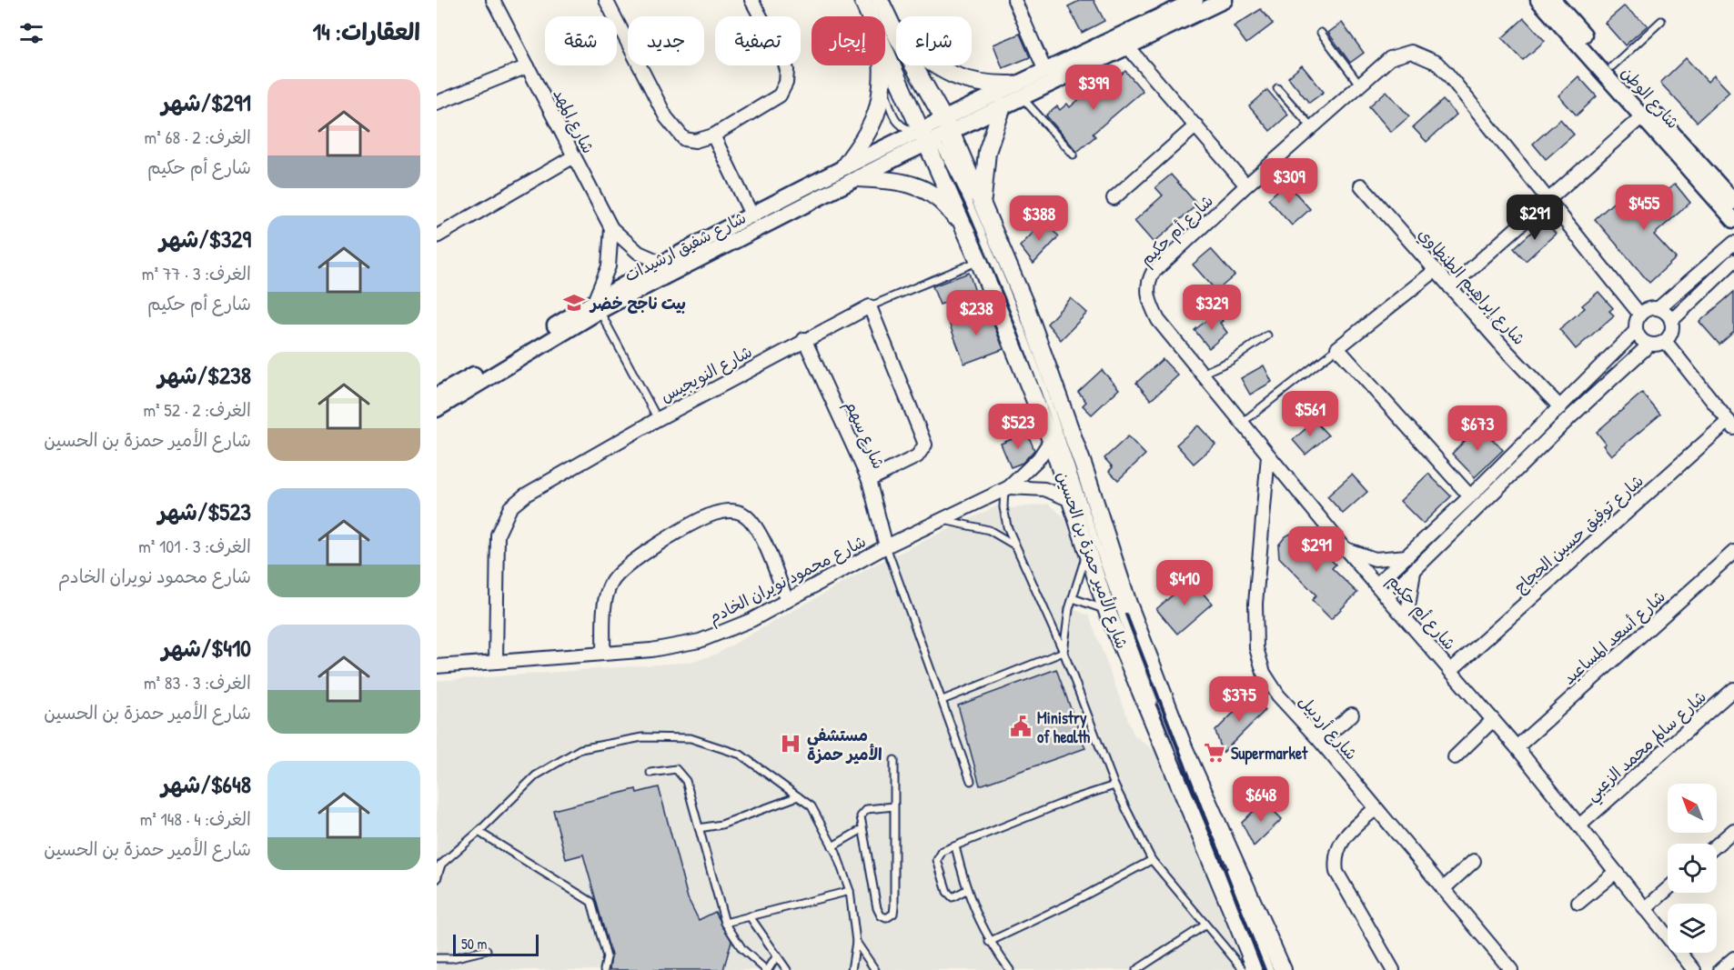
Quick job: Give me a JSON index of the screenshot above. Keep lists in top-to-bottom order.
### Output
{
  "streets": {
    "main road": ["شارع الأمير حمزة بن الحسين"],
    "street": [
      "شارع الوطن",
      "شارع المهد",
      "شارع أم حكيم",
      "شارع شفيق ارشيدات",
      "شارع إبراهيم الطنطاوي",
      "شارع النويجيس",
      "شارع سهم",
      "شارع توفيق حسين الحجاج",
      "شارع محمود نويران الخادم",
      "شارع أسعد المساعيد",
      "شارع أردبيل",
      "شارع سالم محمد الزعبي"
    ]
  },
  "crossings": [
    ["شارع المهد", "شارع شفيق ارشيدات"],
    ["شارع أم حكيم", "شارع توفيق حسين الحجاج"],
    ["شارع أم حكيم", "شارع أسعد المساعيد"],
    ["شارع أم حكيم", "شارع أردبيل"],
    ["شارع أم حكيم", "شارع سالم محمد الزعبي"],
    ["شارع شفيق ارشيدات", "شارع الأمير حمزة بن الحسين"],
    ["شارع النويجيس", "شارع سهم"],
    ["شارع النويجيس", "شارع محمود نويران الخادم"],
    ["شارع سهم", "شارع محمود نويران الخادم"],
    ["شارع الأمير حمزة بن الحسين", "شارع محمود نويران الخادم"]
  ],
  "places": {
    "school or university": ["بيت ناجح خضر"],
    "public building": ["Ministry of health"],
    "hospital": ["مستشفى الأمير حمزة"],
    "supermarket": ["Supermarket"]
  },
  "scale_bar": "50 m",
  "north": "top left",
  "page": {
    "heading": "العقارات: 14",
    "chip": [
      "شراء",
      "إيجار",
      "تصفية",
      "جديد",
      "شقة"
    ],
    "price": [
      "$399",
      "$309",
      "$455",
      "$291",
      "$388",
      "$329",
      "$238",
      "$561",
      "$523",
      "$673",
      "$291",
      "$410",
      "$375",
      "$648"
    ],
    "list": [
      {
        "name": "$291/شهر",
        "note": "الغرف: 2 · 68 m² · شارع أم حكيم"
      },
      {
        "name": "$329/شهر",
        "note": "الغرف: 3 · 77 m² · شارع أم حكيم"
      },
      {
        "name": "$238/شهر",
        "note": "الغرف: 2 · 52 m² · شارع الأمير حمزة بن الحسين"
      },
      {
        "name": "$523/شهر",
        "note": "الغرف: 3 · 101 m² · شارع محمود نويران الخادم"
      },
      {
        "name": "$410/شهر",
        "note": "الغرف: 3 · 83 m² · شارع الأمير حمزة بن الحسين"
      },
      {
        "name": "$648/شهر",
        "note": "الغرف: 4 · 148 m² · شارع الأمير حمزة بن الحسين"
      }
    ],
    "scale": "50 m"
  }
}
